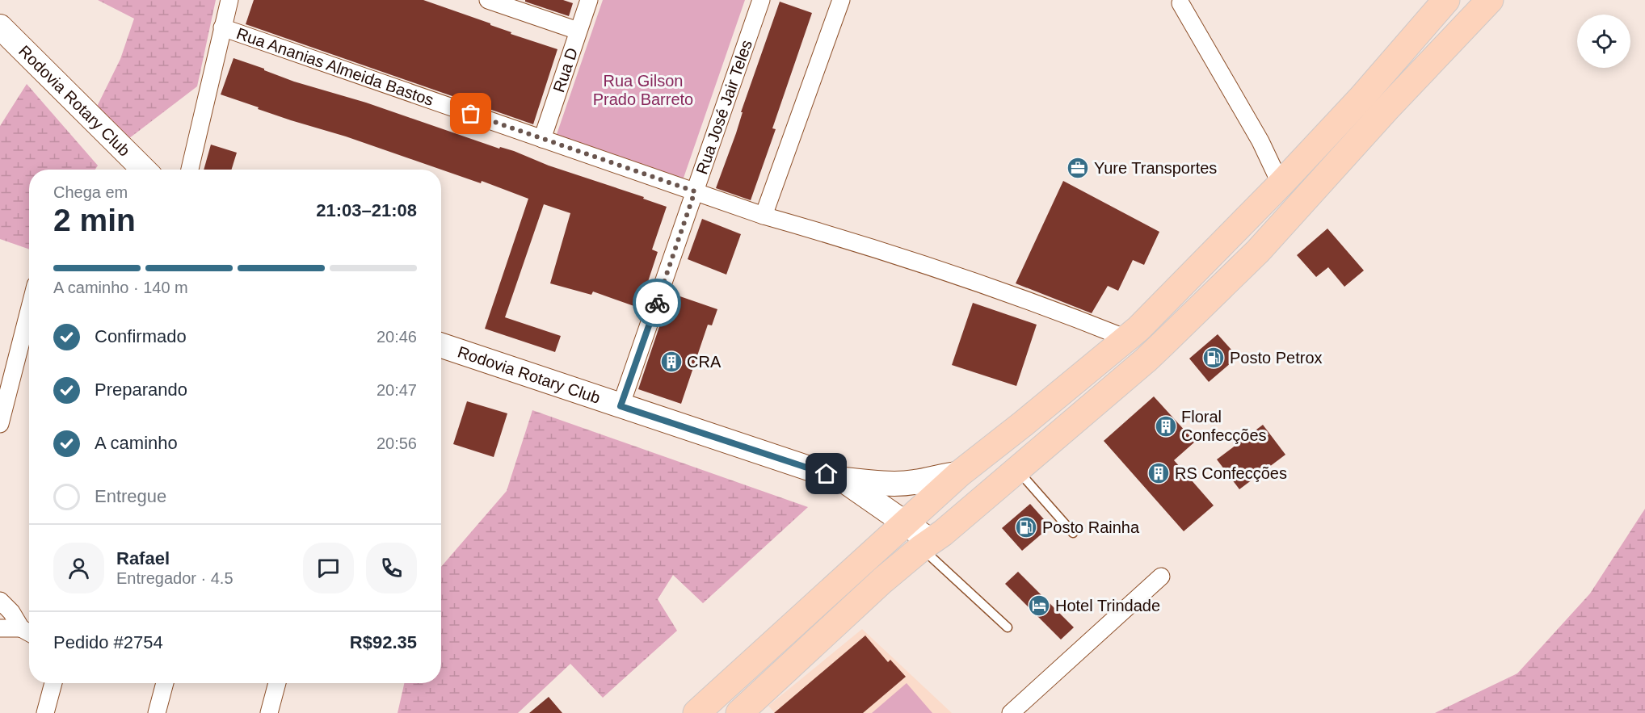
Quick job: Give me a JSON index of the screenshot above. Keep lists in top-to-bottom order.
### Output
{
  "streets": {
    "main road": ["Rodovia Rotary Club"],
    "street": ["Rua Ananias Almeida Bastos", "Rua D", "Rua José Jair Teles"]
  },
  "crossings": [
    ["Rua Ananias Almeida Bastos", "Rua D"],
    ["Rua Ananias Almeida Bastos", "Rua José Jair Teles"],
    ["Rodovia Rotary Club", "Rua José Jair Teles"]
  ],
  "parks": ["Rua Gilson Prado Barreto"],
  "places": {
    "office": ["Yure Transportes"],
    "fuel station": ["Posto Petrox", "Posto Rainha"],
    "building": ["CRA", "Floral Confecções", "RS Confecções"],
    "hotel": ["Hotel Trindade"]
  },
  "page": {
    "heading": ["2 min", "Chega em", "21:03–21:08"],
    "panel": [
      "Rafael",
      "Entregador · 4.5",
      "Pedido #2754",
      "R$92.35"
    ],
    "bar": "A caminho · 140 m",
    "list": [
      ["Confirmado", "20:46"],
      ["Preparando", "20:47"],
      ["A caminho", "20:56"],
      "Entregue"
    ]
  }
}
